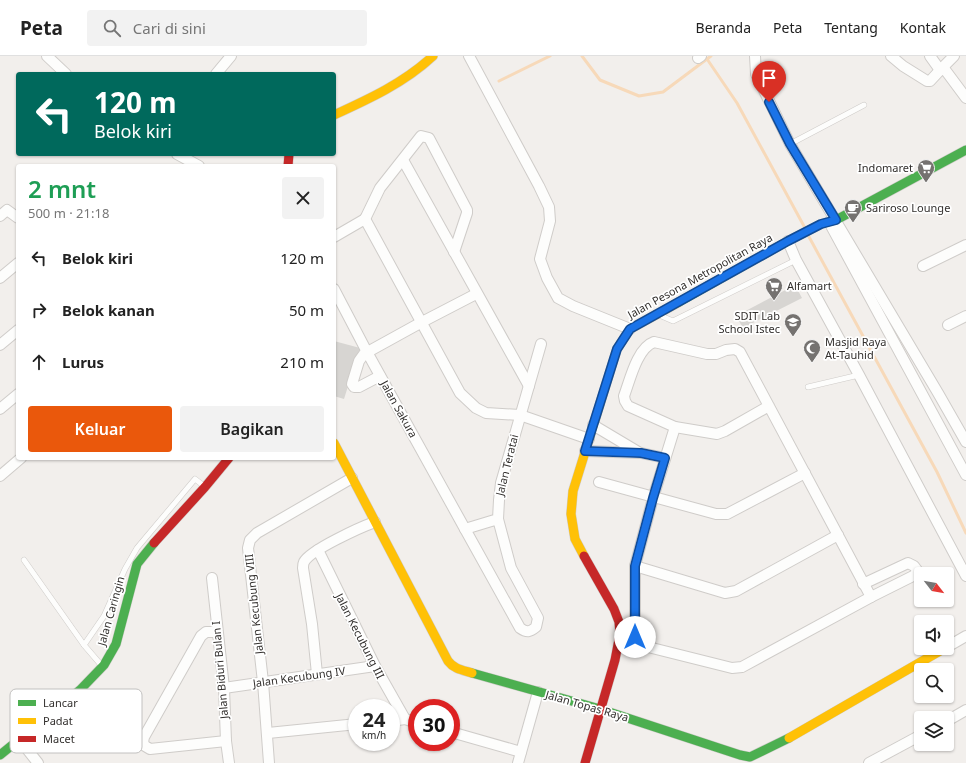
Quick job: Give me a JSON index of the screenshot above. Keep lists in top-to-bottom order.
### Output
{
  "streets": {
    "street": [
      "Jalan Pesona Metropolitan Raya",
      "Jalan Sakura",
      "Jalan Teratai",
      "Jalan Kecubung VIII",
      "Jalan Caringin",
      "Jalan Kecubung III",
      "Jalan Biduri Bulan I",
      "Jalan Kecubung IV",
      "Jalan Topas Raya"
    ]
  },
  "crossings": [
    ["Jalan Pesona Metropolitan Raya", "Jalan Topas Raya"],
    ["Jalan Sakura", "Jalan Teratai"],
    ["Jalan Kecubung VIII", "Jalan Kecubung IV"],
    ["Jalan Kecubung VIII", "Jalan Topas Raya"],
    ["Jalan Kecubung III", "Jalan Kecubung IV"],
    ["Jalan Biduri Bulan I", "Jalan Kecubung IV"]
  ],
  "places": {
    "supermarket": ["Indomaret", "Alfamart"],
    "cafe": ["Sariroso Lounge"],
    "school or university": ["SDIT Lab School Istec"],
    "mosque": ["Masjid Raya At-Tauhid"]
  },
  "legend": ["Lancar", "Padat", "Macet"],
  "north": "bottom right",
  "page": {
    "header": "Peta",
    "search": "Cari di sini",
    "nav": [
      "Beranda",
      "Peta",
      "Tentang",
      "Kontak"
    ],
    "turn": ["120 m", "Belok kiri"],
    "heading": ["2 mnt", "500 m · 21:18"],
    "list": [
      {
        "name": "Belok kiri",
        "value": "120 m"
      },
      {
        "name": "Belok kanan",
        "value": "50 m"
      },
      {
        "name": "Lurus",
        "value": "210 m"
      }
    ],
    "buttons": ["Keluar", "Bagikan"],
    "speed": "24 km/h",
    "limit": "30"
  }
}
